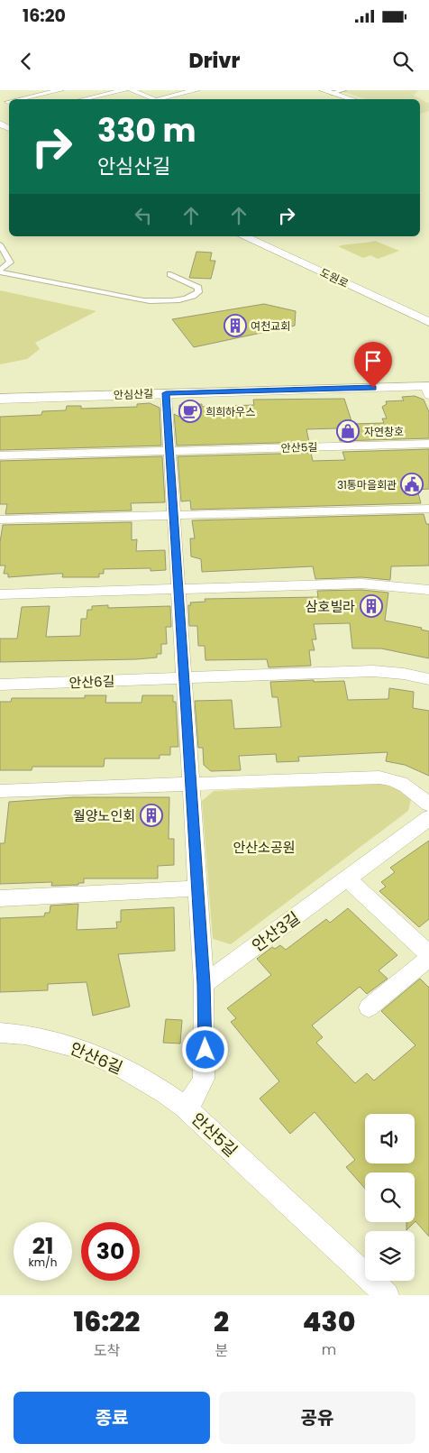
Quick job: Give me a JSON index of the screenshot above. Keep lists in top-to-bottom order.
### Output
{
  "streets": {
    "street": [
      "도원로",
      "안심산길",
      "안산5길",
      "안산6길",
      "안산3길"
    ]
  },
  "crossings": [
    ["안심산길", "안산5길"],
    ["안산5길", "안산6길"],
    ["안산5길", "안산3길"]
  ],
  "parks": ["안산소공원"],
  "places": {
    "building": ["여천교회", "삼호빌라", "월양노인회"],
    "cafe": ["희희하우스"],
    "shop": ["자연창호"],
    "public building": ["31통마을회관"]
  },
  "page": {
    "status": "16:20",
    "header": "Drivr",
    "turn": ["330 m", "안심산길"],
    "speed": "21 km/h",
    "limit": "30",
    "eta": [
      "16:22",
      "도착",
      "2",
      "분",
      "430",
      "m"
    ],
    "buttons": ["종료", "공유"]
  }
}
